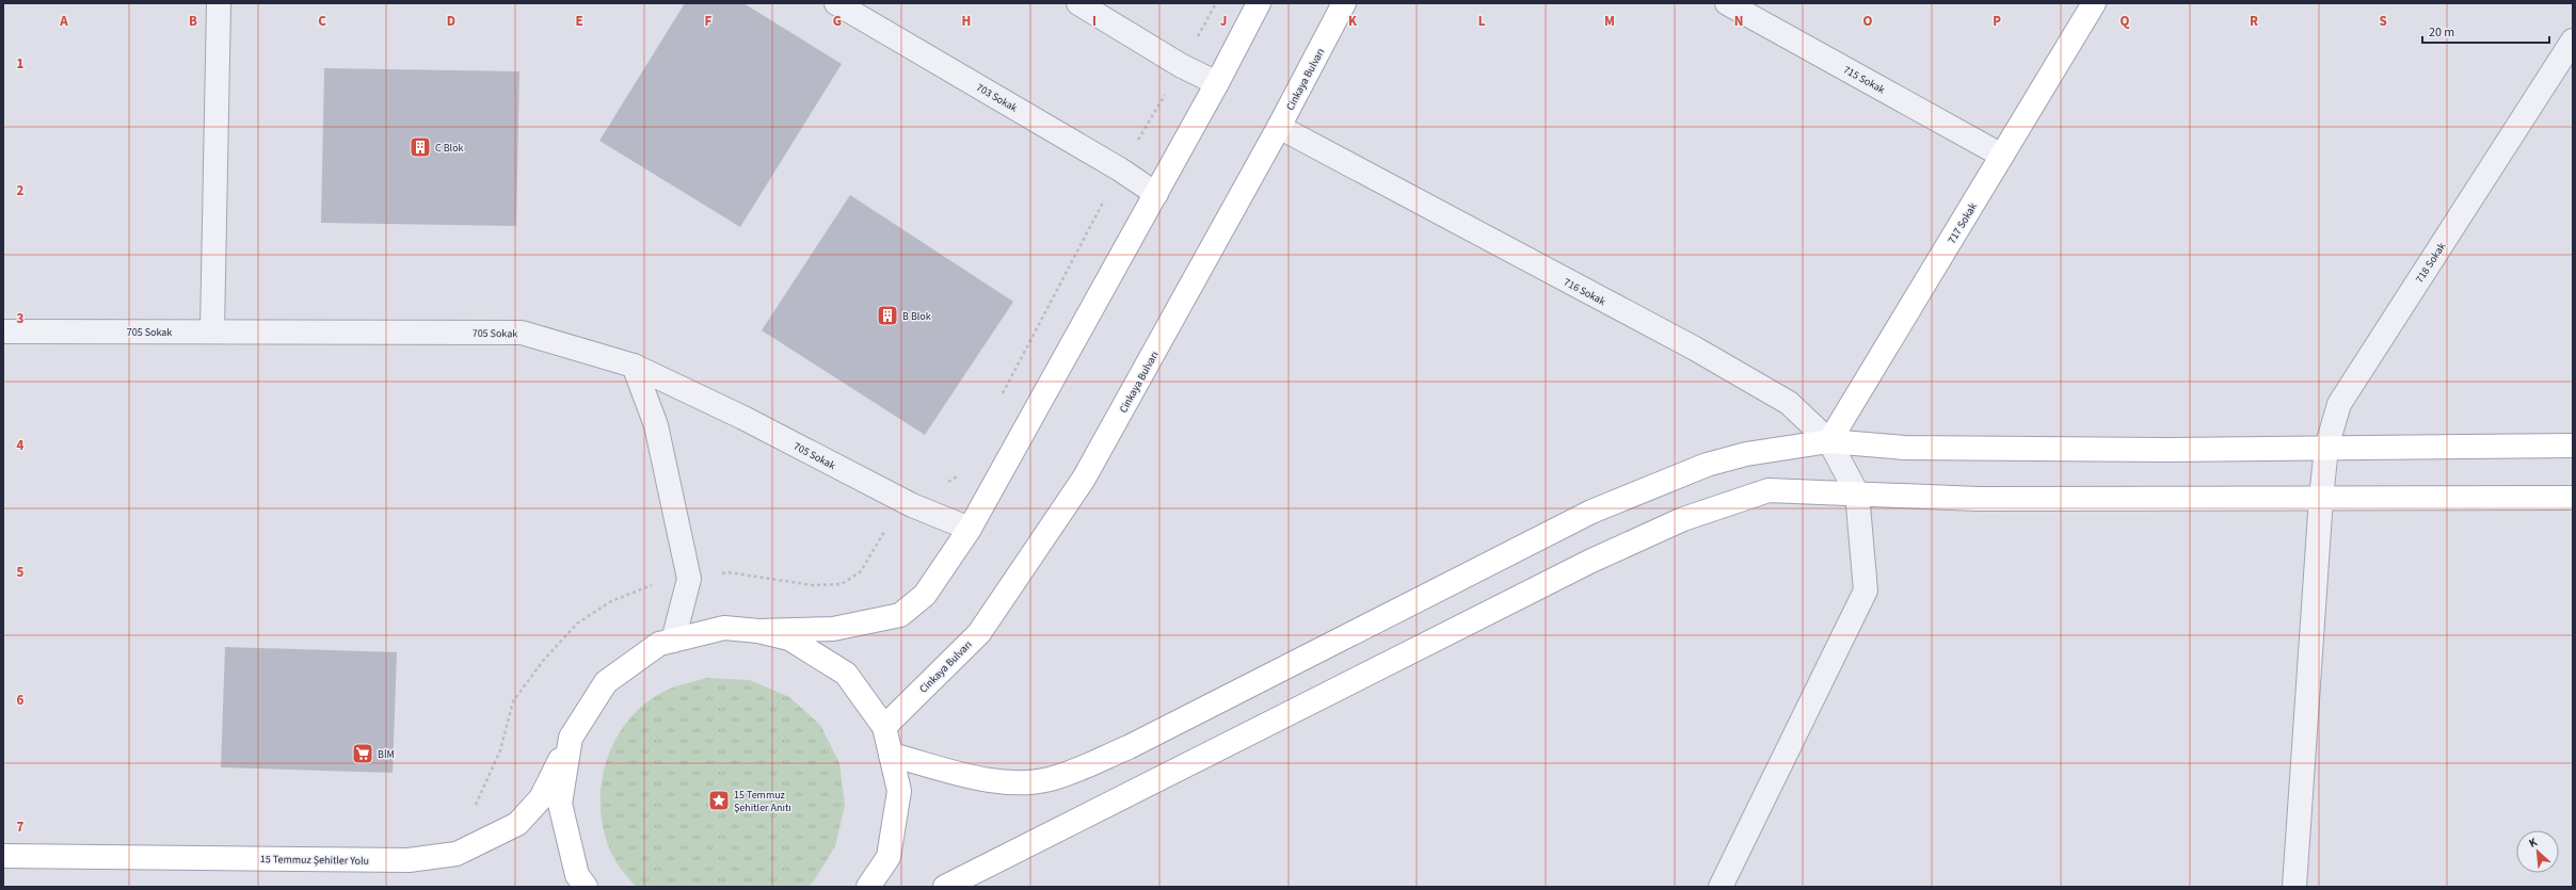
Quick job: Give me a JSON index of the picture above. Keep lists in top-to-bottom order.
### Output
{
  "streets": {
    "main road": ["Cinkaya Bulvarı", "717 Sokak", "15 Temmuz Şehitler Yolu"],
    "street": [
      "715 Sokak",
      "703 Sokak",
      "718 Sokak",
      "716 Sokak",
      "705 Sokak"
    ]
  },
  "crossings": [
    ["Cinkaya Bulvarı", "716 Sokak"],
    ["715 Sokak", "717 Sokak"],
    ["717 Sokak", "716 Sokak"]
  ],
  "places": {
    "building": ["C Blok", "B Blok"],
    "supermarket": ["BİM"],
    "place": ["15 Temmuz Şehitler Anıtı"]
  },
  "scale_bar": "20 m",
  "north": "top left",
  "grid": {
    "columns": [
      "A",
      "B",
      "C",
      "D",
      "E",
      "F",
      "G",
      "H",
      "I",
      "J",
      "K",
      "L",
      "M",
      "N",
      "O",
      "P",
      "Q",
      "R",
      "S"
    ],
    "rows": [
      "1",
      "2",
      "3",
      "4",
      "5",
      "6",
      "7"
    ]
  }
}
